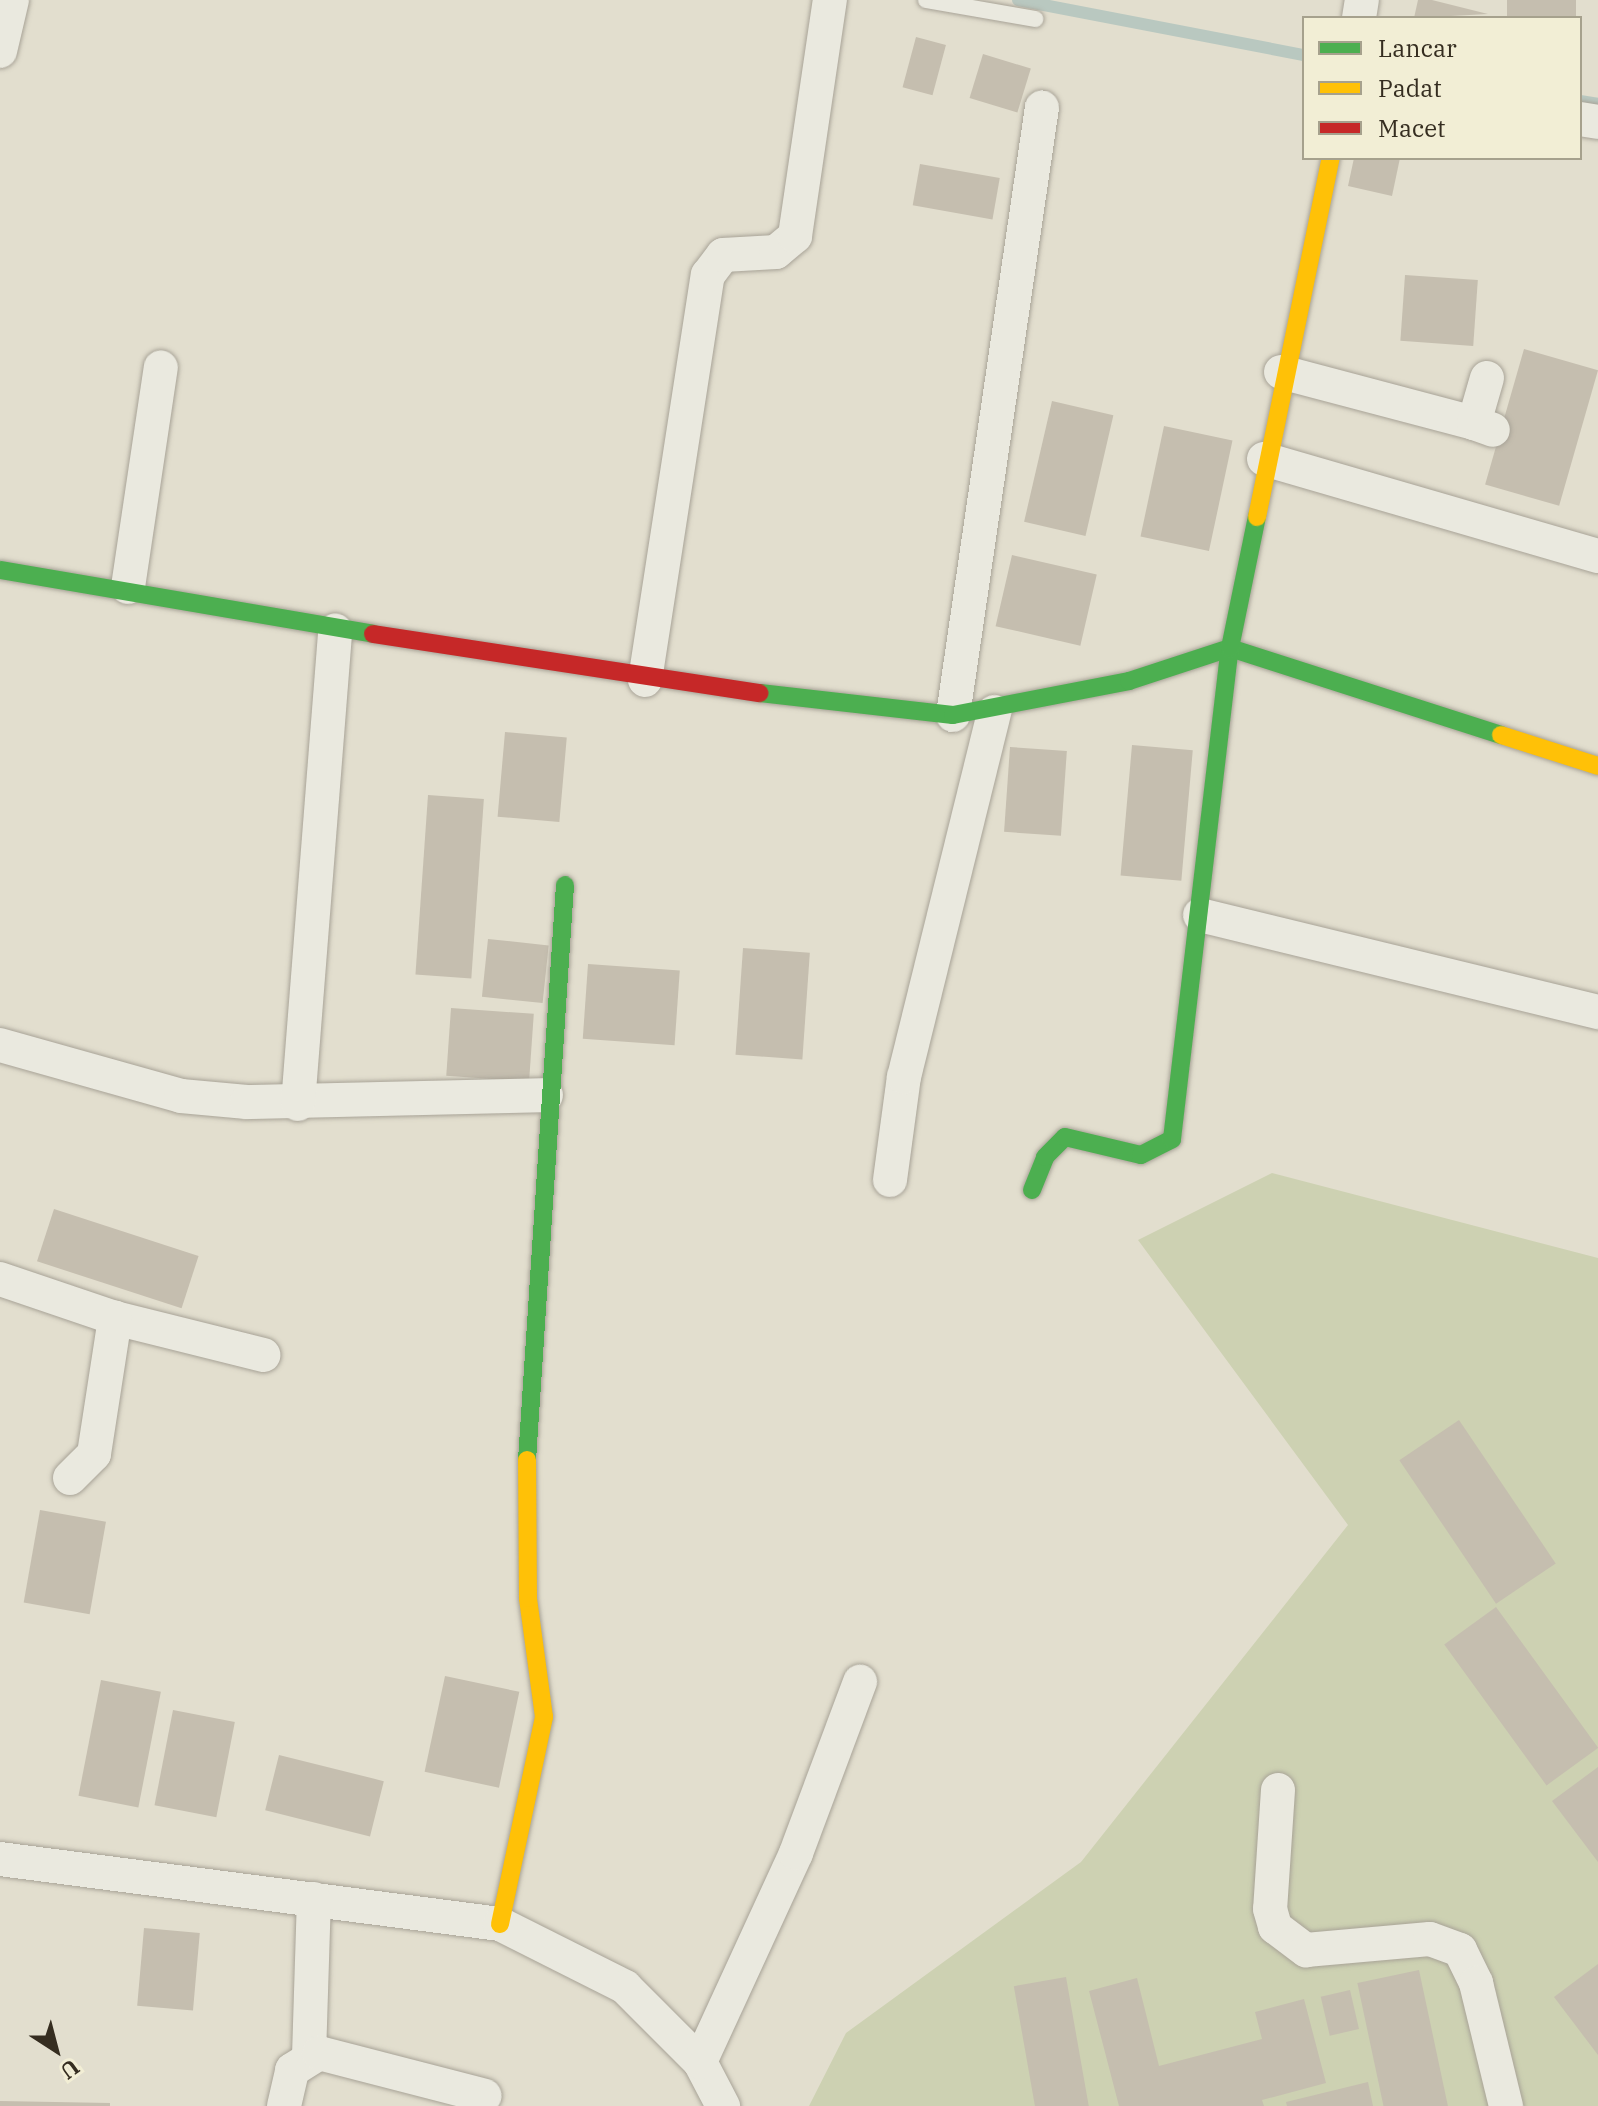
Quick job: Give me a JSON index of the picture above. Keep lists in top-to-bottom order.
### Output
{
  "legend": ["Lancar", "Padat", "Macet"],
  "north": "bottom right"
}
